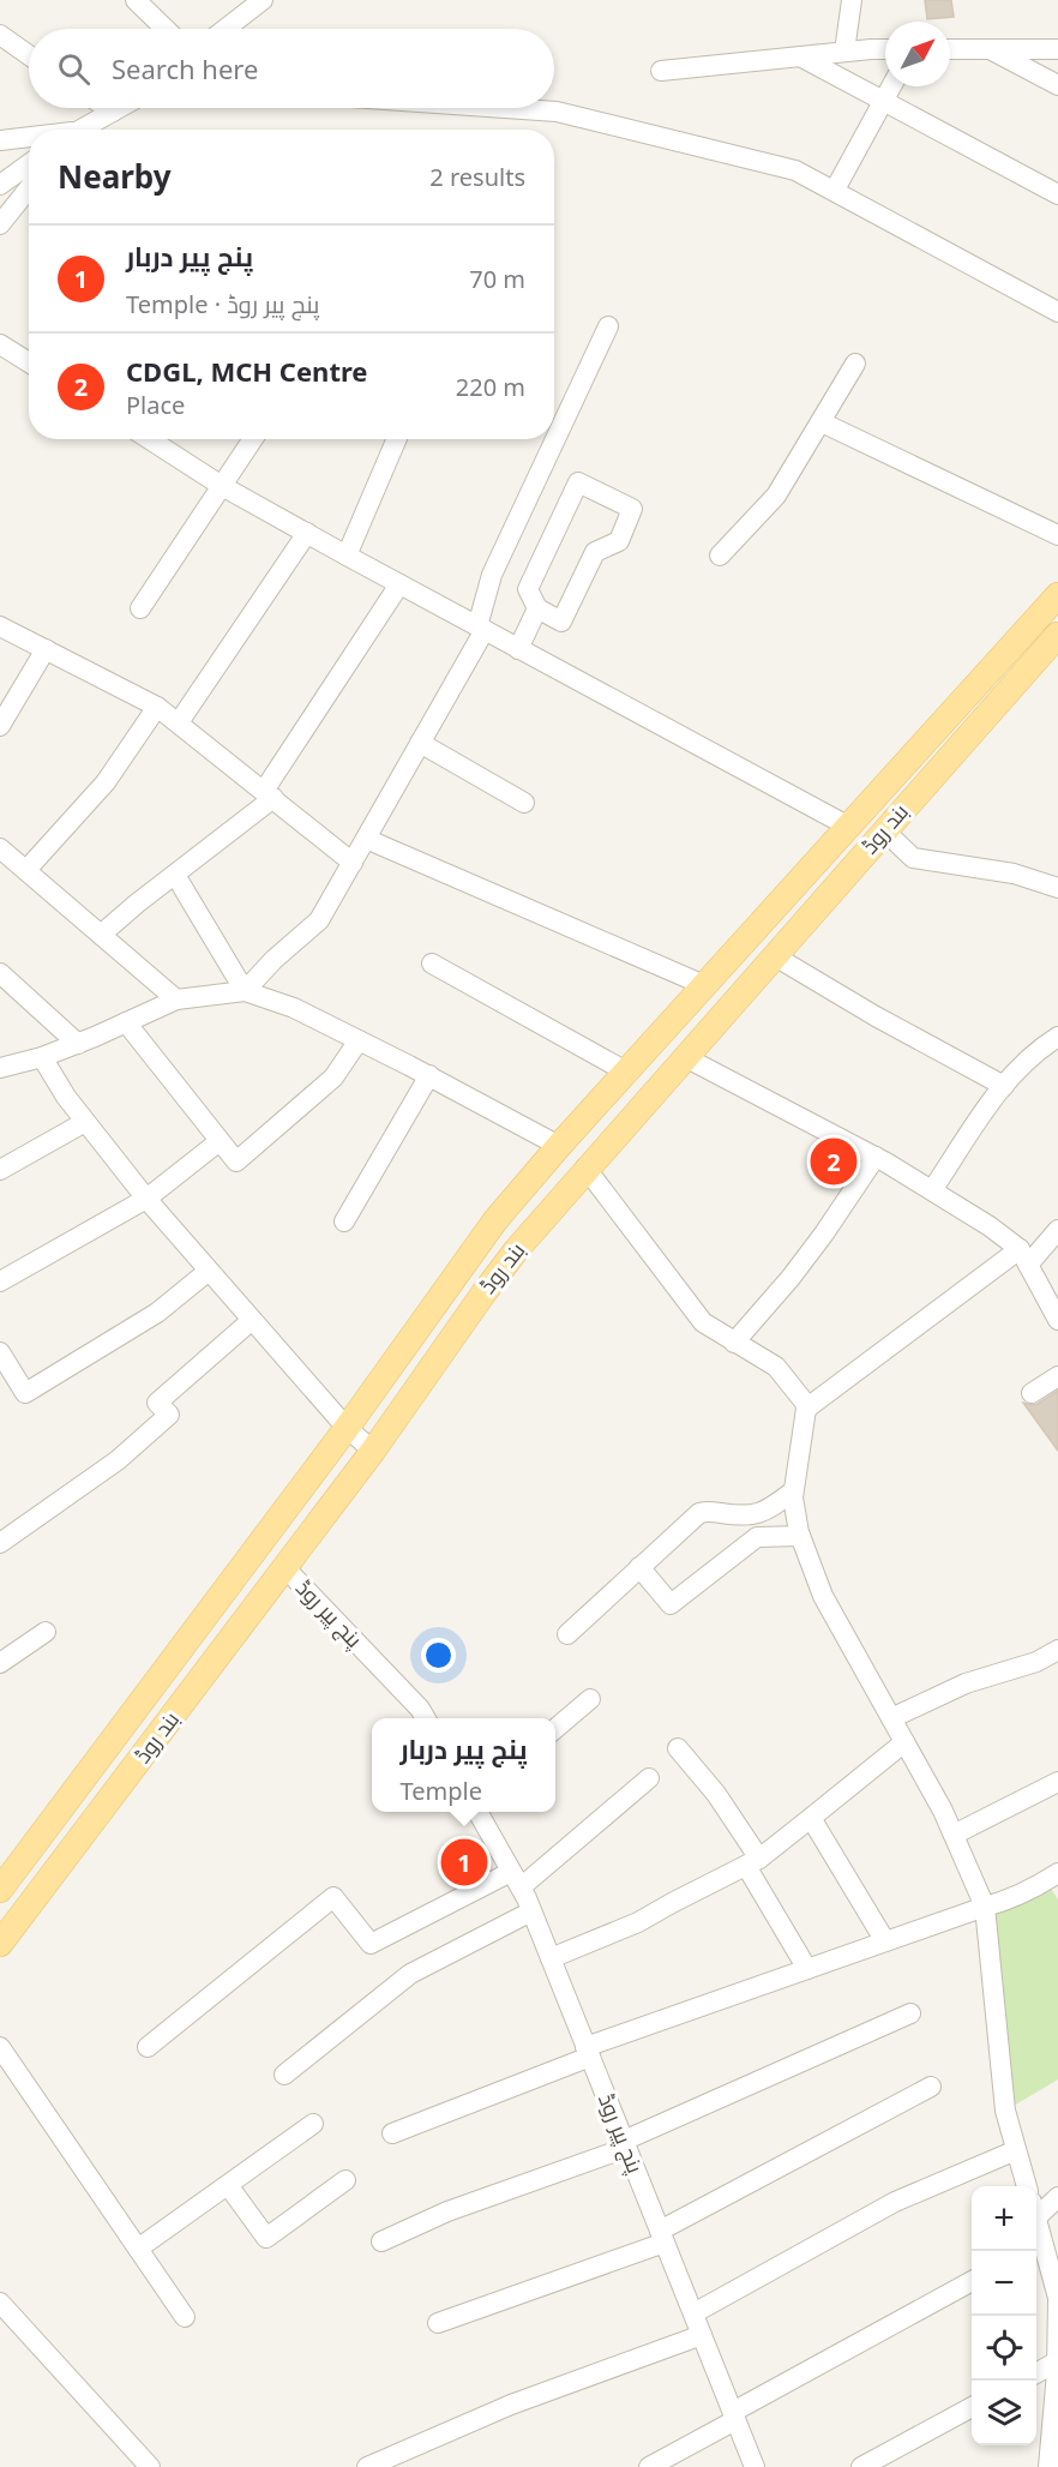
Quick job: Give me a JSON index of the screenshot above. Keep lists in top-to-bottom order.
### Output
{
  "streets": {
    "main road": ["بند روڈ"],
    "street": ["پنج پیر روڈ"]
  },
  "crossings": [
    ["بند روڈ", "پنج پیر روڈ"]
  ],
  "north": "top right",
  "page": {
    "search": "Search here",
    "heading": ["Nearby", "2 results"],
    "list": [
      {
        "mark": "1",
        "name": "پنج پیر دربار",
        "note": "Temple · پنج پیر روڈ",
        "value": "70 m"
      },
      {
        "mark": "2",
        "name": "CDGL, MCH Centre",
        "note": "Place",
        "value": "220 m"
      }
    ],
    "pins": ["2", "1"],
    "popup": ["پنج پیر دربار", "Temple"],
    "map_buttons": ["+", "−"]
  }
}
